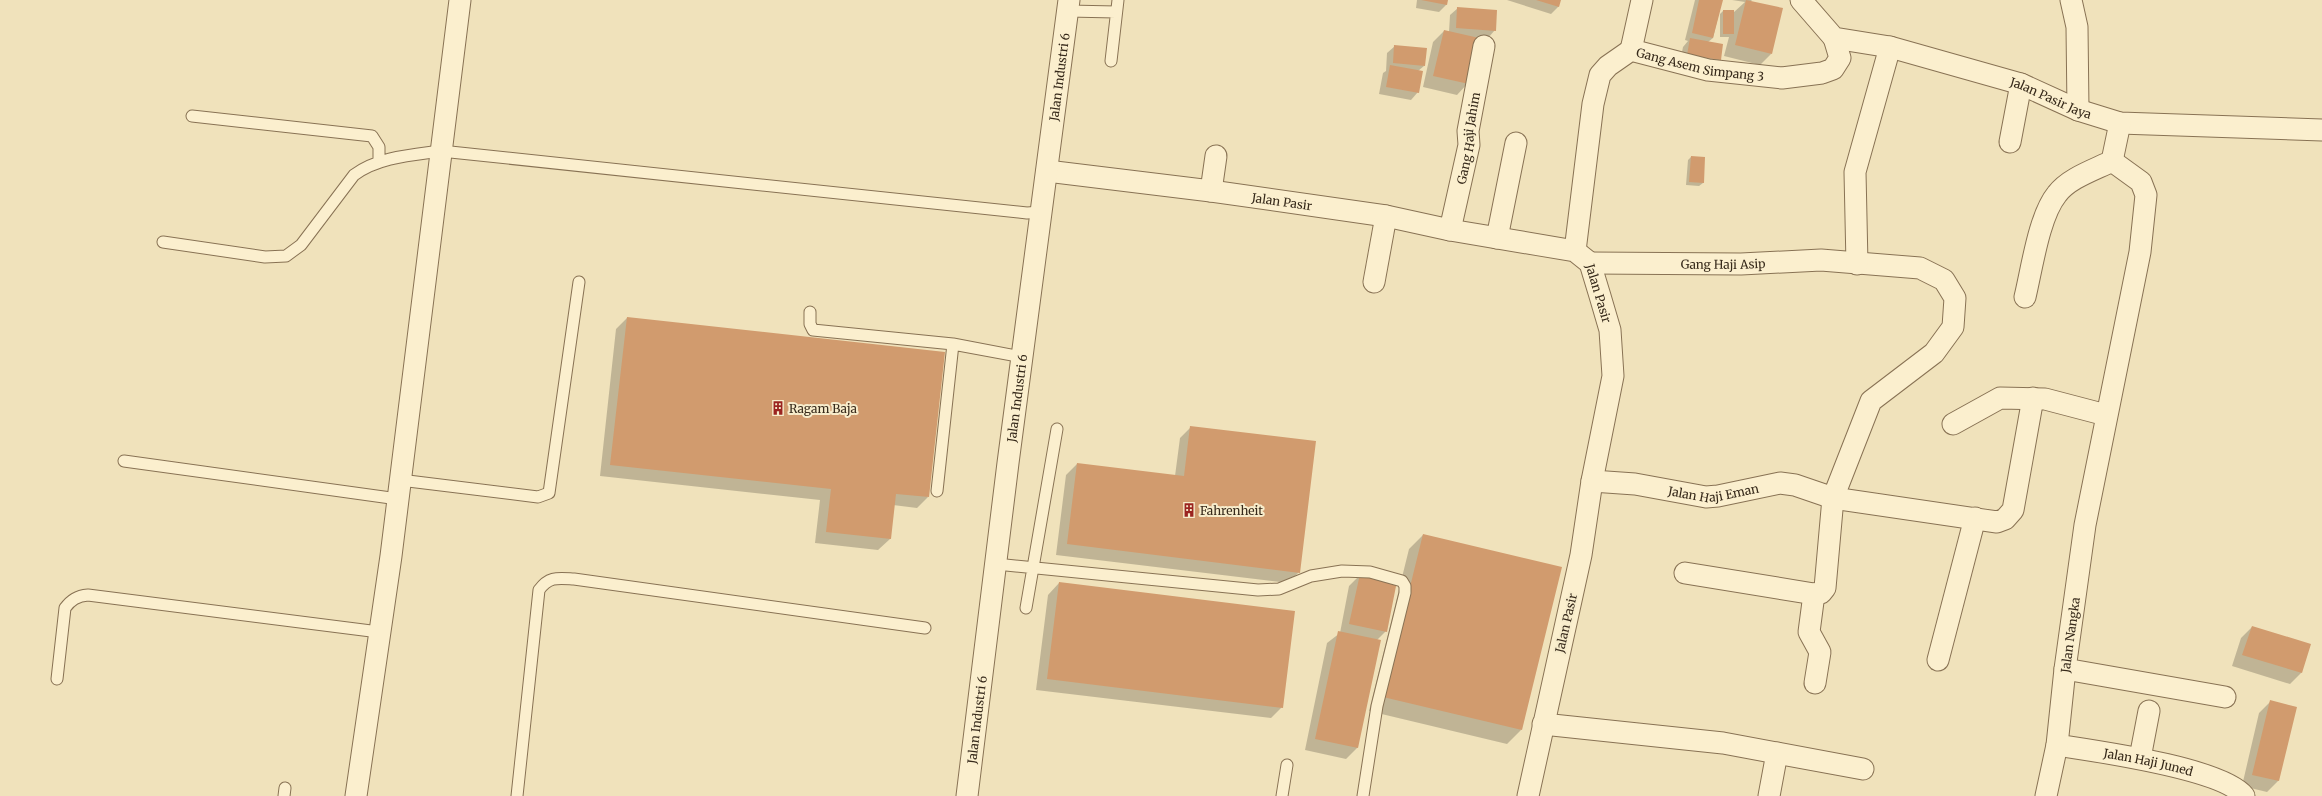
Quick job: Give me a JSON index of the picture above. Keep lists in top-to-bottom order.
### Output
{
  "streets": {
    "street": [
      "Gang Asem Simpang 3",
      "Jalan Industri 6",
      "Jalan Pasir Jaya",
      "Gang Haji Jahim",
      "Jalan Pasir",
      "Gang Haji Asip",
      "Jalan Haji Eman",
      "Jalan Nangka",
      "Jalan Haji Juned"
    ]
  },
  "crossings": [
    ["Gang Asem Simpang 3", "Jalan Pasir Jaya"],
    ["Gang Asem Simpang 3", "Jalan Pasir"],
    ["Gang Asem Simpang 3", "Gang Haji Asip"],
    ["Jalan Industri 6", "Jalan Pasir"],
    ["Gang Haji Jahim", "Jalan Pasir"],
    ["Jalan Pasir", "Gang Haji Asip"],
    ["Jalan Pasir", "Jalan Haji Eman"],
    ["Gang Haji Asip", "Jalan Haji Eman"],
    ["Jalan Nangka", "Jalan Haji Juned"]
  ],
  "places": {
    "building": ["Ragam Baja", "Fahrenheit"]
  }
}
